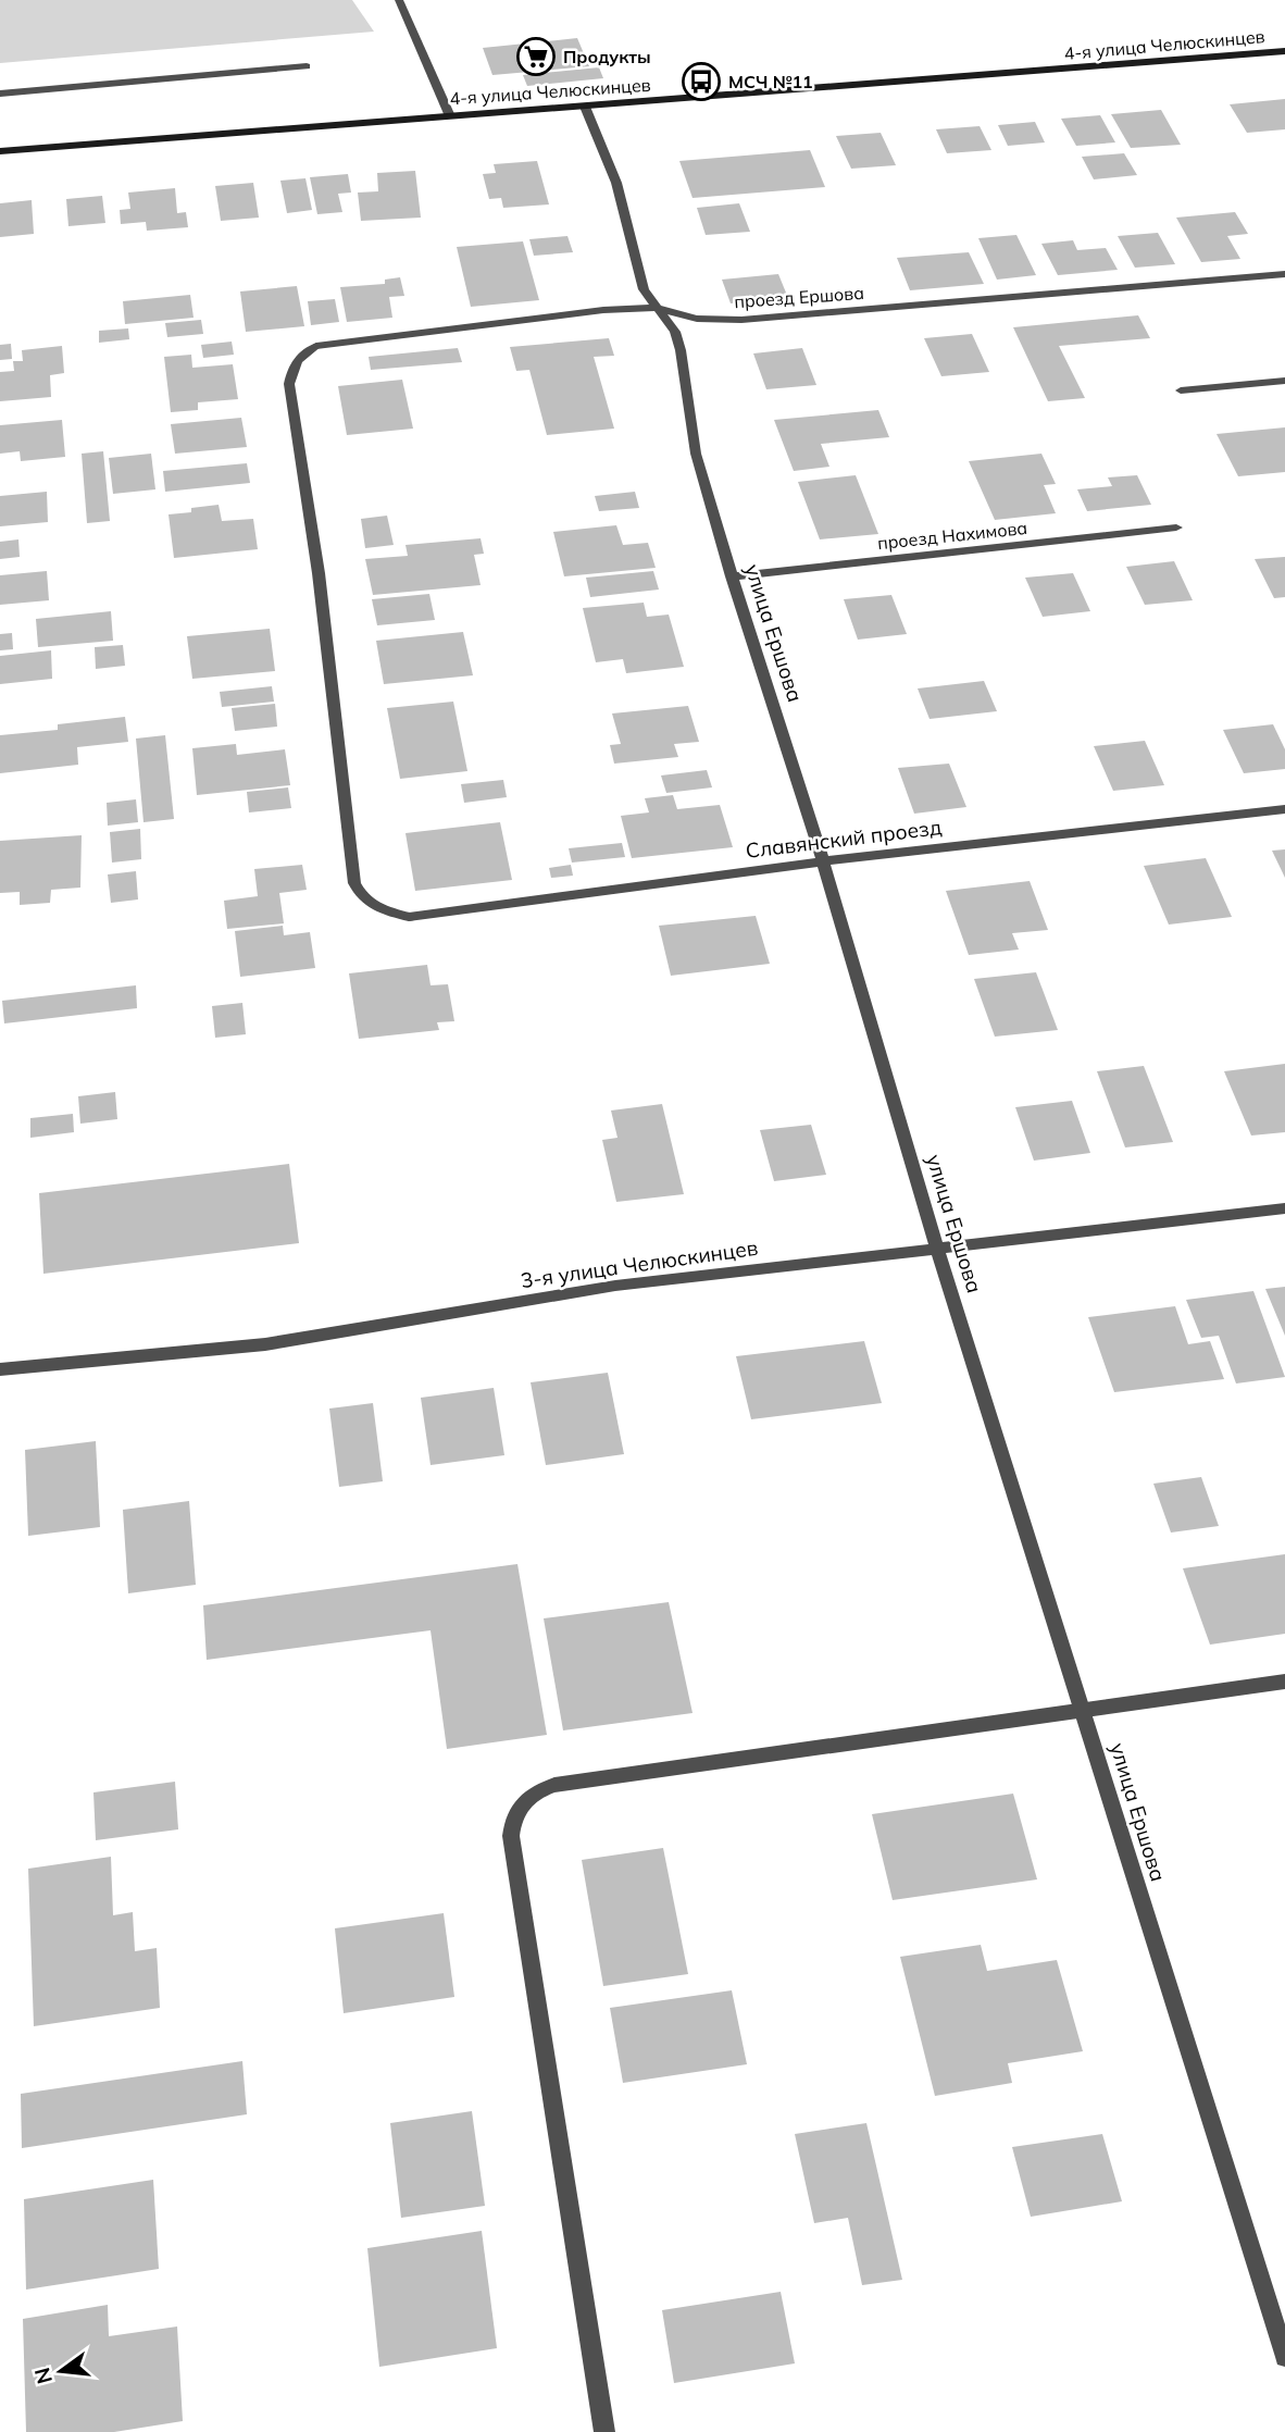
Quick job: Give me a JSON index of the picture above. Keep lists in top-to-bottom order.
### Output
{
  "streets": {
    "main road": ["4-я улица Челюскинцев"],
    "street": [
      "проезд Ершова",
      "проезд Нахимова",
      "улица Ершова",
      "Славянский проезд",
      "3-я улица Челюскинцев"
    ]
  },
  "crossings": [
    ["4-я улица Челюскинцев", "улица Ершова"],
    ["проезд Ершова", "улица Ершова"],
    ["проезд Ершова", "Славянский проезд"],
    ["проезд Нахимова", "улица Ершова"],
    ["улица Ершова", "Славянский проезд"],
    ["улица Ершова", "3-я улица Челюскинцев"]
  ],
  "places": {
    "supermarket": ["Продукты"],
    "bus stop": ["МСЧ №11"]
  },
  "north": "left"
}
